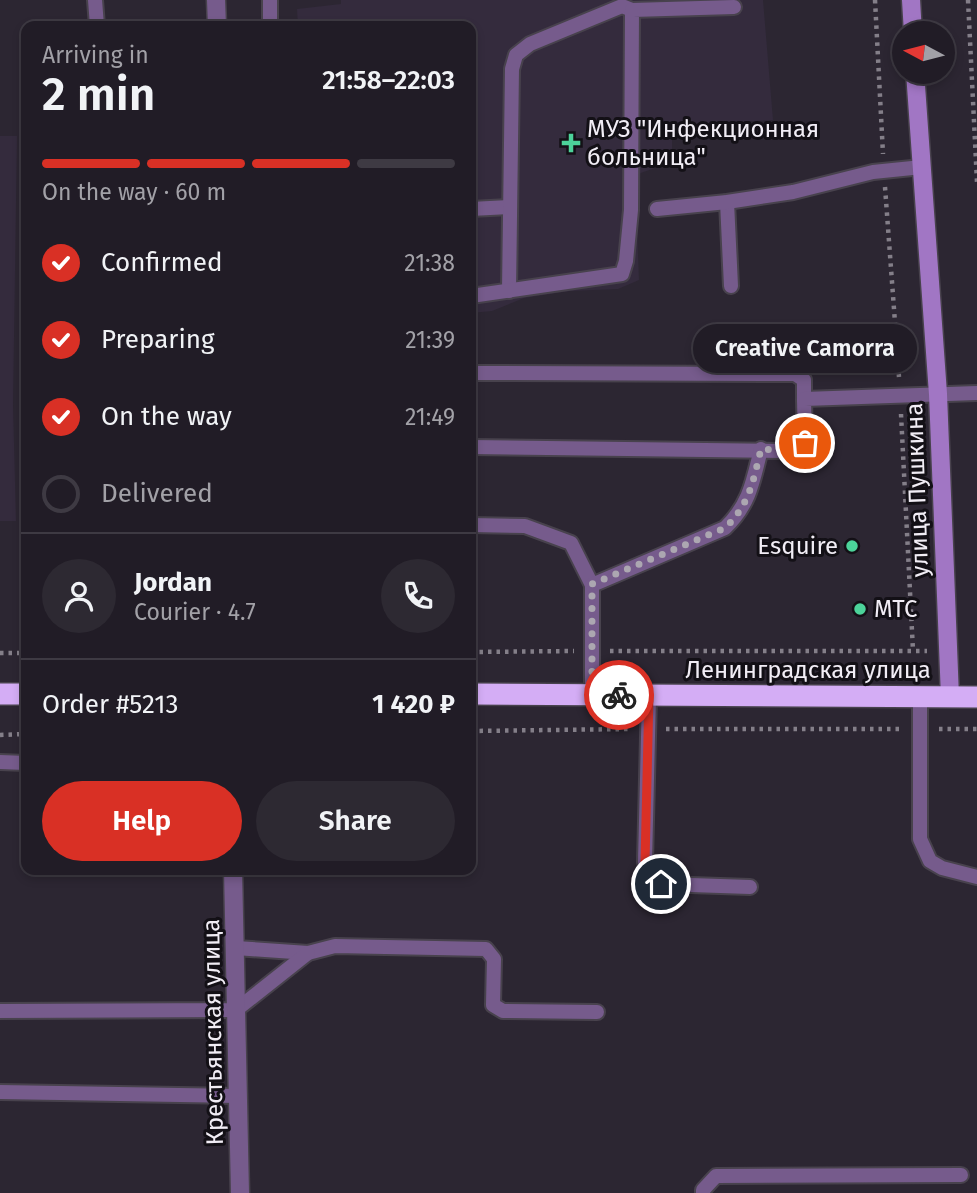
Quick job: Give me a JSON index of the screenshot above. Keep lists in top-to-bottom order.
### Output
{
  "streets": {
    "highway": ["Ленинградская улица"],
    "main road": ["улица Пушкина"],
    "street": ["Крестьянская улица"]
  },
  "crossings": [
    ["улица Пушкина", "Ленинградская улица"]
  ],
  "places": {
    "health": ["МУЗ \"Инфекционная больница\""],
    "other": ["Creative Camorra", "Esquire", "МТС"]
  },
  "north": "left",
  "page": {
    "heading": ["2 min", "Arriving in", "21:58–22:03"],
    "panel": [
      "Jordan",
      "Courier · 4.7",
      "Order #5213",
      "1 420 ₽"
    ],
    "bar": "On the way · 60 m",
    "list": [
      ["Confirmed", "21:38"],
      ["Preparing", "21:39"],
      ["On the way", "21:49"],
      "Delivered"
    ],
    "bubble": "Creative Camorra",
    "buttons": ["Help", "Share"]
  }
}
